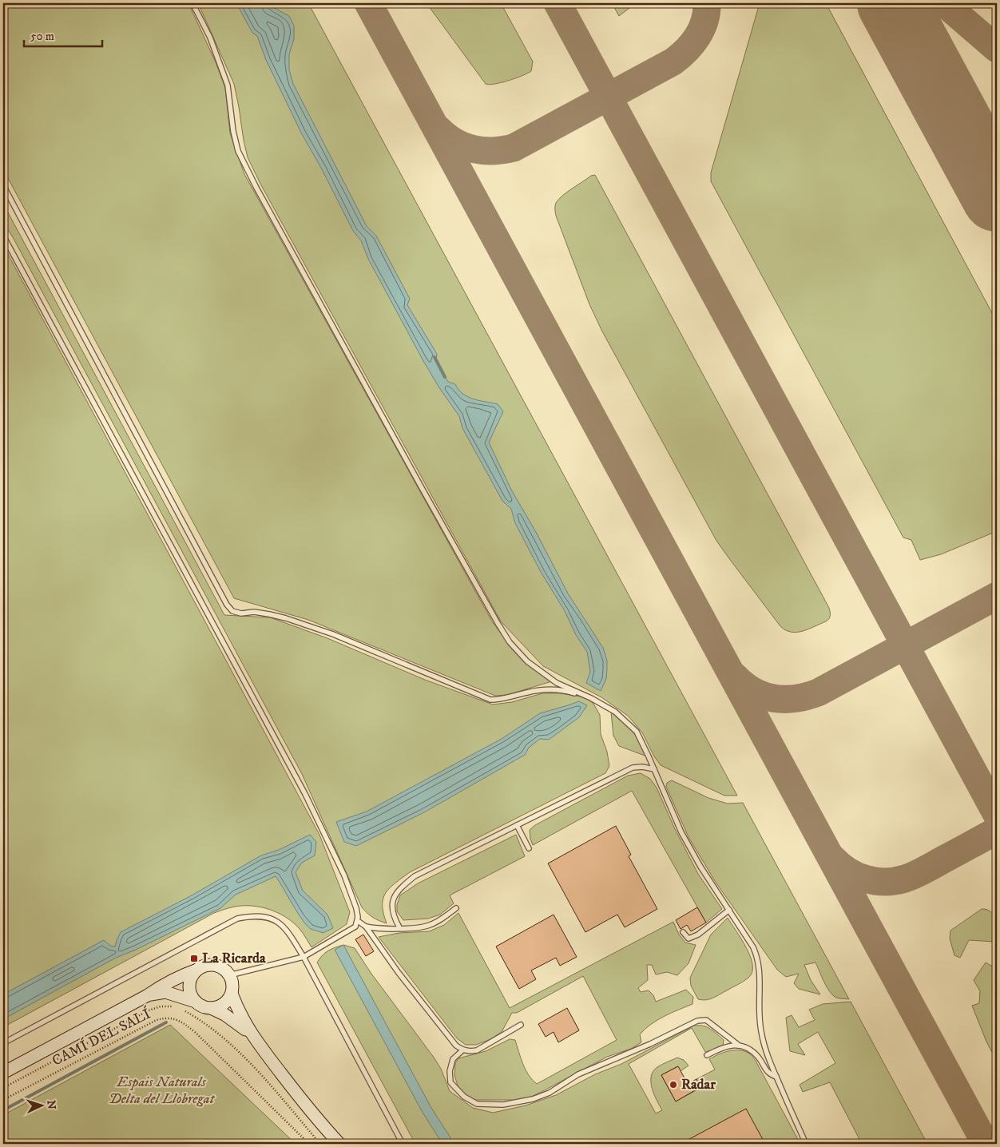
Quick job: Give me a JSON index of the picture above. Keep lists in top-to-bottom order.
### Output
{
  "streets": {
    "path": ["CAMÍ DEL SALÍ"]
  },
  "parks": ["Espais Naturals Delta del Llobregat"],
  "places": {
    "transit": ["La Ricarda"],
    "other": ["Radar"]
  },
  "scale_bar": "50 m",
  "north": "right"
}
